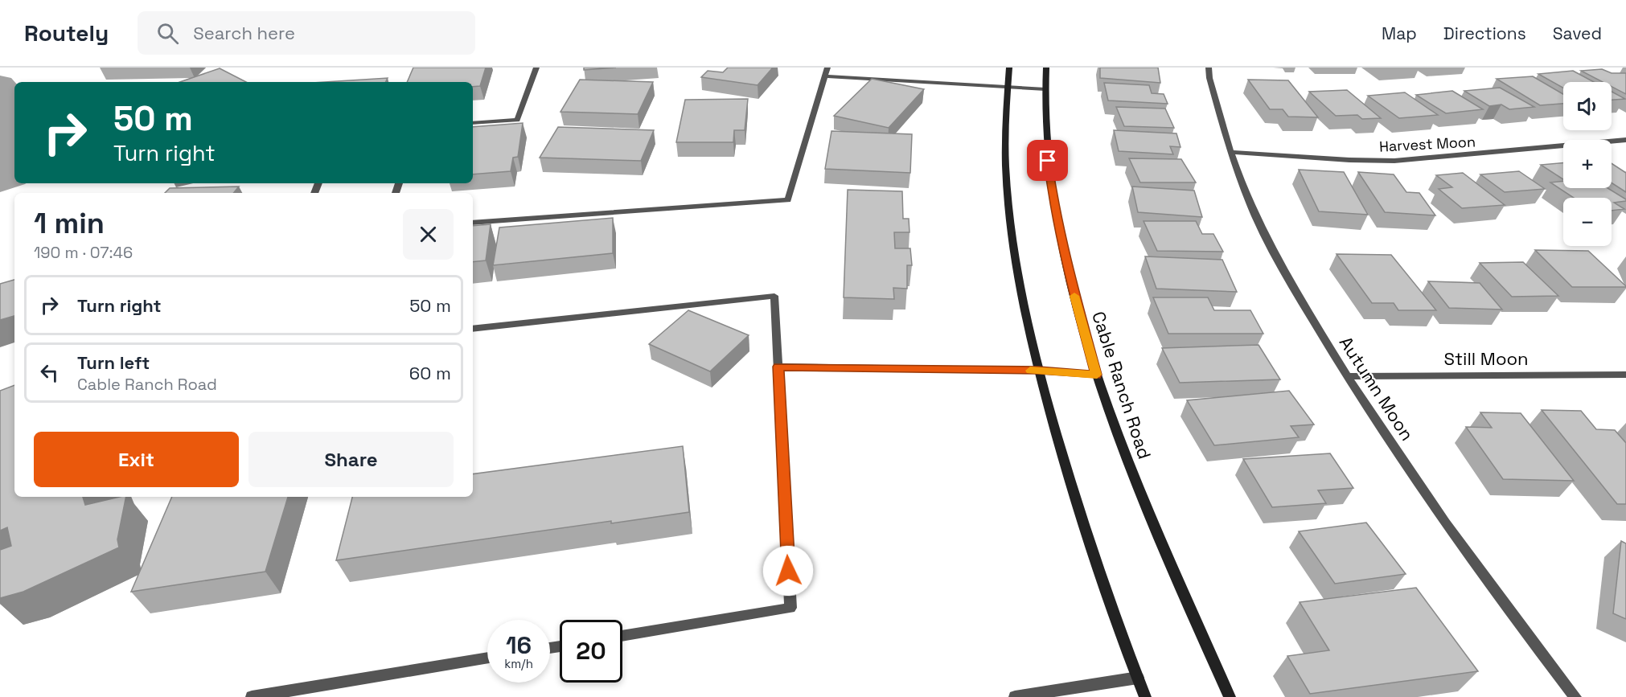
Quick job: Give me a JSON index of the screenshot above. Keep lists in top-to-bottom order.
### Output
{
  "streets": {
    "street": [
      "Harvest Moon",
      "Still Moon",
      "Cable Ranch Road",
      "Autumn Moon"
    ]
  },
  "crossings": [
    ["Harvest Moon", "Autumn Moon"],
    ["Still Moon", "Autumn Moon"]
  ],
  "page": {
    "header": "Routely",
    "search": "Search here",
    "nav": ["Map", "Directions", "Saved"],
    "map_buttons": ["+", "−"],
    "turn": ["50 m", "Turn right"],
    "heading": ["1 min", "190 m · 07:46"],
    "list": [
      {
        "name": "Turn right",
        "value": "50 m"
      },
      {
        "name": "Turn left",
        "note": "Cable Ranch Road",
        "value": "60 m"
      }
    ],
    "buttons": ["Exit", "Share"],
    "speed": "16 km/h",
    "limit": "20"
  }
}
